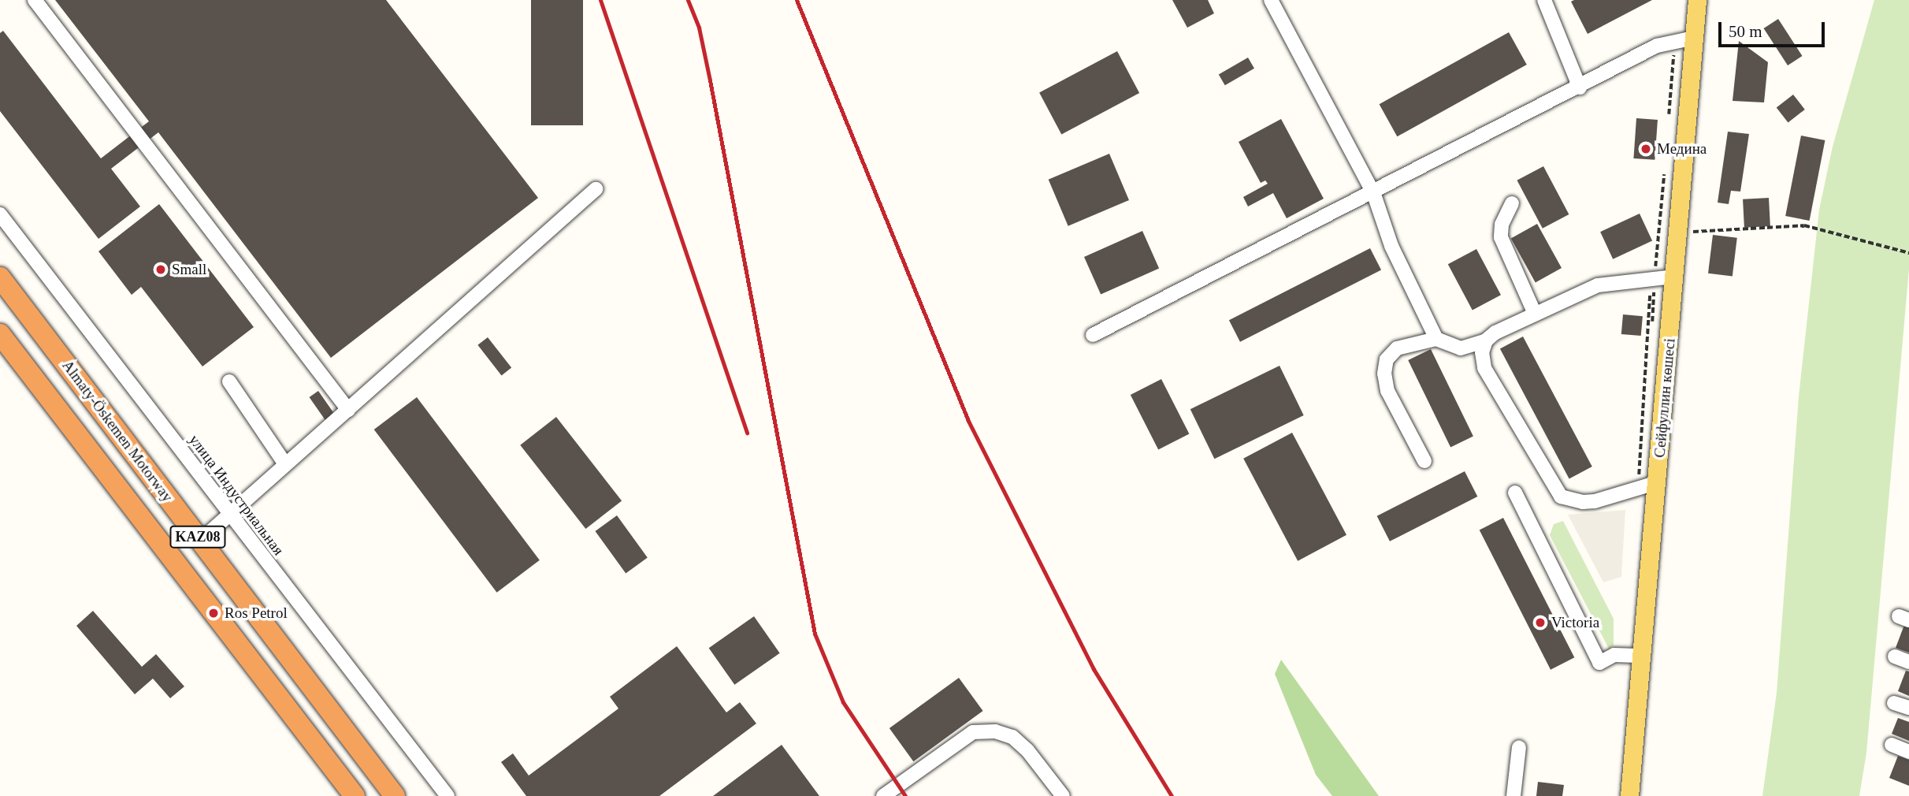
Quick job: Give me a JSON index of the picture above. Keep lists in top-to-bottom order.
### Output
{
  "streets": {
    "highway": ["Almaty-Öskemen Motorway", "KAZ08"],
    "main road": ["Сейфуллин көшесі"],
    "street": ["улица Индустриальная"]
  },
  "places": [
    "Медина",
    "Small",
    "Ros Petrol",
    "Victoria"
  ],
  "scale_bar": "50 m"
}
